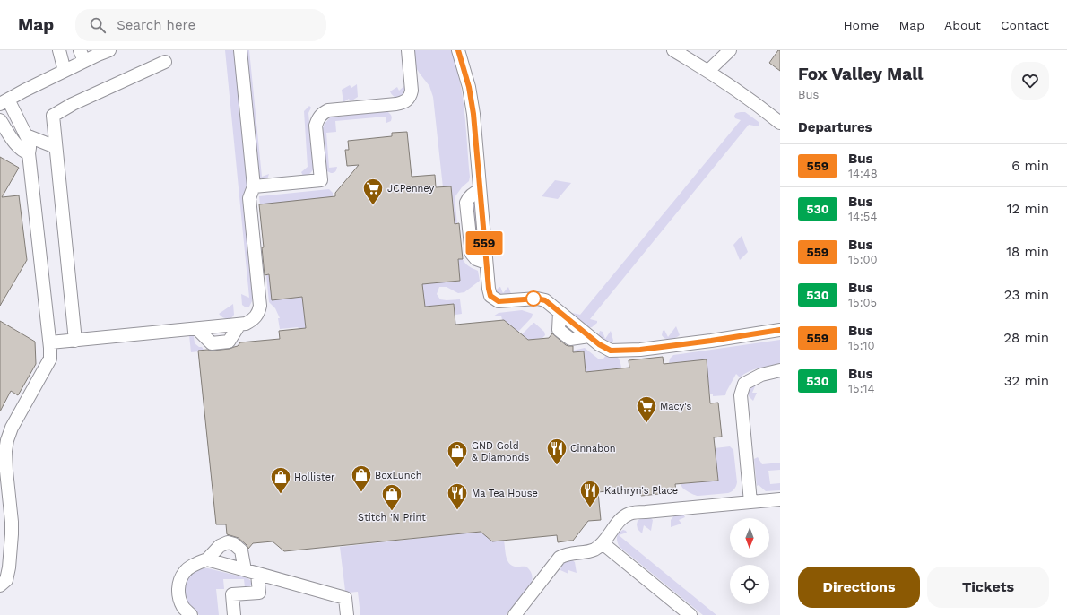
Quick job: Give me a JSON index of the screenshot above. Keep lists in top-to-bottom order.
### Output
{
  "places": {
    "supermarket": ["JCPenney", "Macy's"],
    "restaurant": ["Cinnabon", "Kathryn's Place", "Ma Tea House"],
    "shop": [
      "GND Gold & Diamonds",
      "BoxLunch",
      "Hollister",
      "Stitch 'N Print"
    ]
  },
  "lines": ["bus line 559"],
  "north": "bottom",
  "page": {
    "header": "Map",
    "search": "Search here",
    "nav": [
      "Home",
      "Map",
      "About",
      "Contact"
    ],
    "on_map": "559",
    "heading": [
      ["Fox Valley Mall", "Bus"],
      "Departures"
    ],
    "list": [
      {
        "mark": "559",
        "name": "Bus",
        "note": "14:48",
        "value": "6 min"
      },
      {
        "mark": "530",
        "name": "Bus",
        "note": "14:54",
        "value": "12 min"
      },
      {
        "mark": "559",
        "name": "Bus",
        "note": "15:00",
        "value": "18 min"
      },
      {
        "mark": "530",
        "name": "Bus",
        "note": "15:05",
        "value": "23 min"
      },
      {
        "mark": "559",
        "name": "Bus",
        "note": "15:10",
        "value": "28 min"
      },
      {
        "mark": "530",
        "name": "Bus",
        "note": "15:14",
        "value": "32 min"
      }
    ],
    "buttons": ["Directions", "Tickets"]
  }
}
